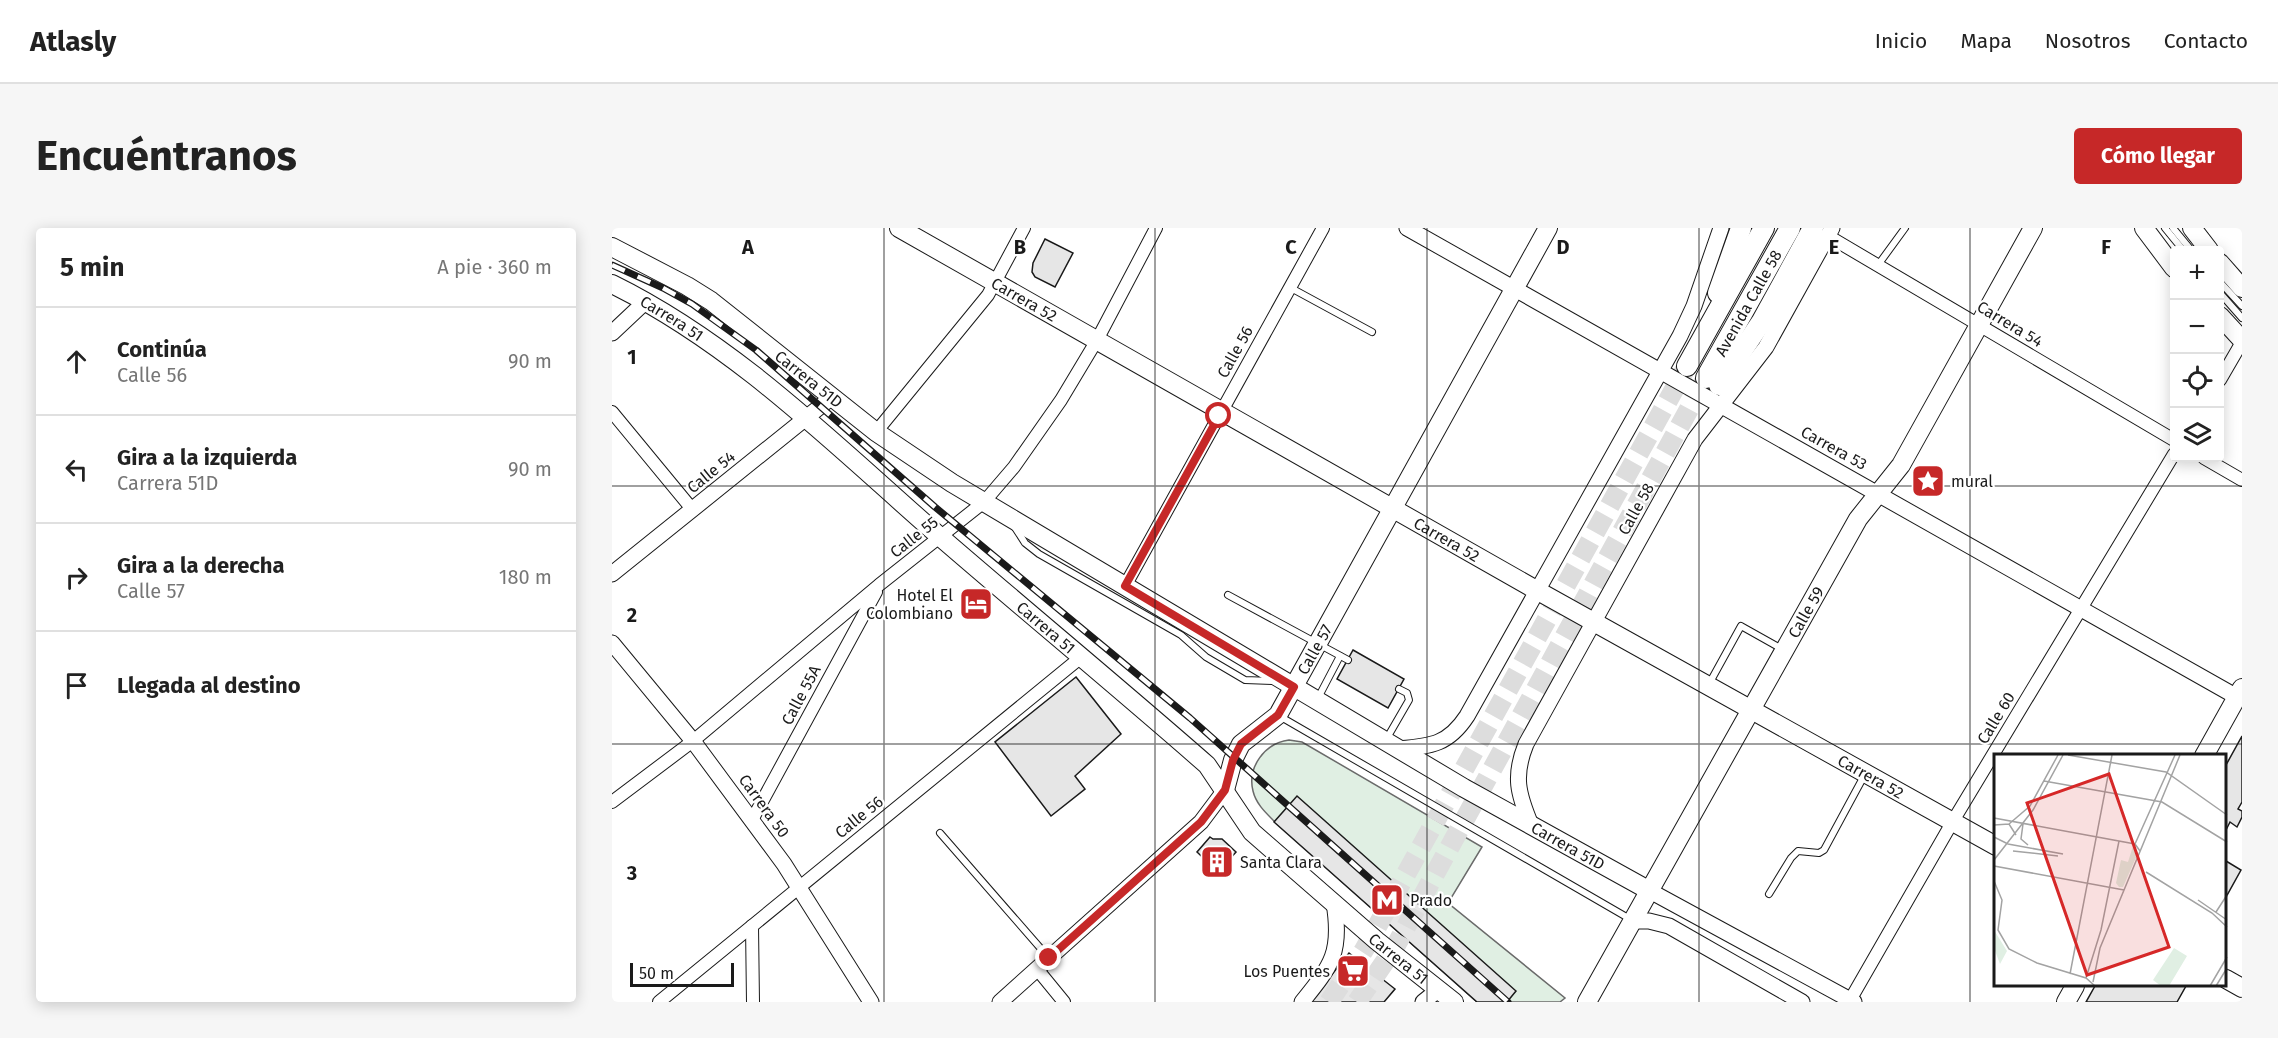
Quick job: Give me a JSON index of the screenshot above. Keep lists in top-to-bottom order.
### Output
{
  "streets": {
    "main road": [
      "Carrera 52",
      "Avenida Calle 58",
      "Carrera 51",
      "Carrera 51D",
      "Calle 59",
      "Calle 57"
    ],
    "street": [
      "Carrera 54",
      "Calle 56",
      "Carrera 53",
      "Calle 54",
      "Calle 58",
      "Calle 55",
      "Calle 55A",
      "Calle 60",
      "Carrera 50"
    ]
  },
  "crossings": [
    ["Carrera 52", "Calle 56"],
    ["Carrera 52", "Calle 58"],
    ["Carrera 52", "Calle 55"],
    ["Carrera 52", "Calle 59"],
    ["Carrera 52", "Calle 57"],
    ["Carrera 52", "Calle 60"],
    ["Avenida Calle 58", "Carrera 54"],
    ["Avenida Calle 58", "Calle 58"],
    ["Carrera 51", "Calle 56"],
    ["Carrera 51", "Calle 54"],
    ["Carrera 51", "Calle 55"],
    ["Carrera 51", "Calle 57"],
    ["Carrera 54", "Calle 58"],
    ["Carrera 54", "Calle 59"],
    ["Calle 56", "Carrera 51D"],
    ["Calle 56", "Carrera 50"],
    ["Carrera 51D", "Calle 54"],
    ["Carrera 51D", "Calle 58"],
    ["Carrera 51D", "Calle 55"],
    ["Carrera 51D", "Calle 59"],
    ["Carrera 51D", "Calle 57"],
    ["Carrera 51D", "Calle 60"],
    ["Carrera 53", "Calle 58"],
    ["Carrera 53", "Calle 59"],
    ["Carrera 53", "Calle 57"],
    ["Carrera 53", "Calle 60"],
    ["Calle 55", "Calle 55A"],
    ["Calle 55", "Carrera 50"],
    ["Calle 55A", "Carrera 50"]
  ],
  "places": {
    "place": ["mural"],
    "hotel": ["Hotel El Colombiano"],
    "building": ["Santa Clara"],
    "metro station": ["Prado"],
    "supermarket": ["Los Puentes"]
  },
  "scale_bar": "50 m",
  "page": {
    "header": "Atlasly",
    "nav": [
      "Inicio",
      "Mapa",
      "Nosotros",
      "Contacto"
    ],
    "buttons": "Cómo llegar",
    "title": "Encuéntranos",
    "heading": ["5 min", "A pie · 360 m"],
    "map_buttons": ["+", "−"],
    "list": [
      ["Continúa", "Calle 56", "90 m"],
      ["Gira a la izquierda", "Carrera 51D", "90 m"],
      ["Gira a la derecha", "Calle 57", "180 m"],
      "Llegada al destino"
    ],
    "scale": "50 m"
  },
  "grid": {
    "columns": [
      "A",
      "B",
      "C",
      "D",
      "E",
      "F"
    ],
    "rows": ["1", "2", "3"]
  }
}
